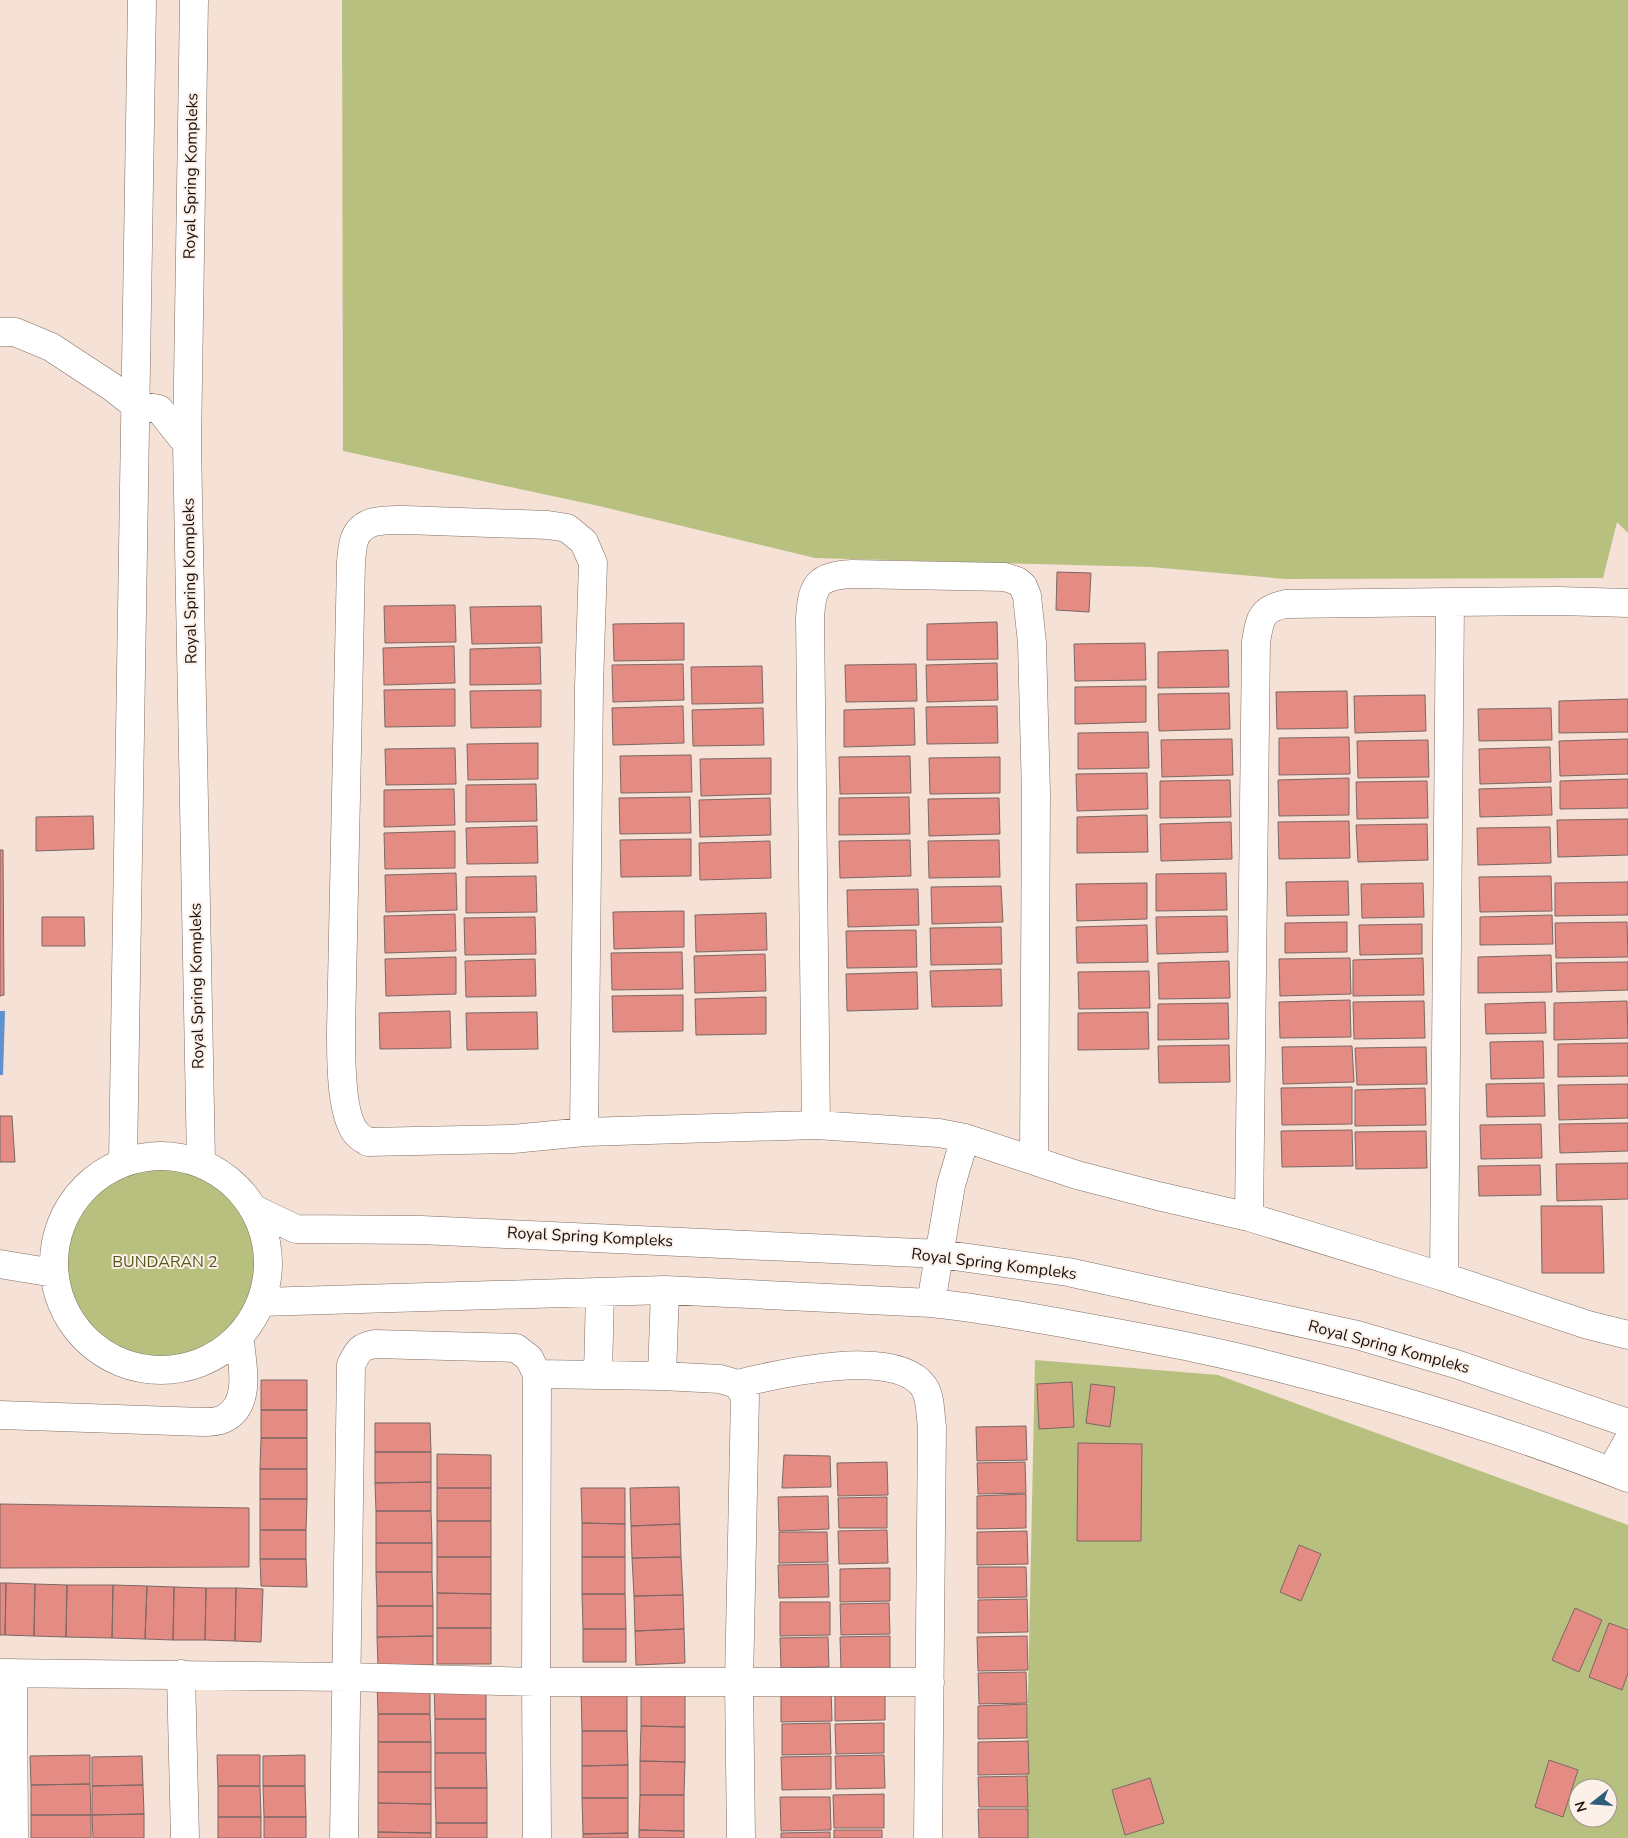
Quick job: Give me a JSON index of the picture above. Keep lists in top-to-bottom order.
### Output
{
  "streets": {
    "street": ["Royal Spring Kompleks"]
  },
  "parks": ["BUNDARAN 2"],
  "north": "left"
}
